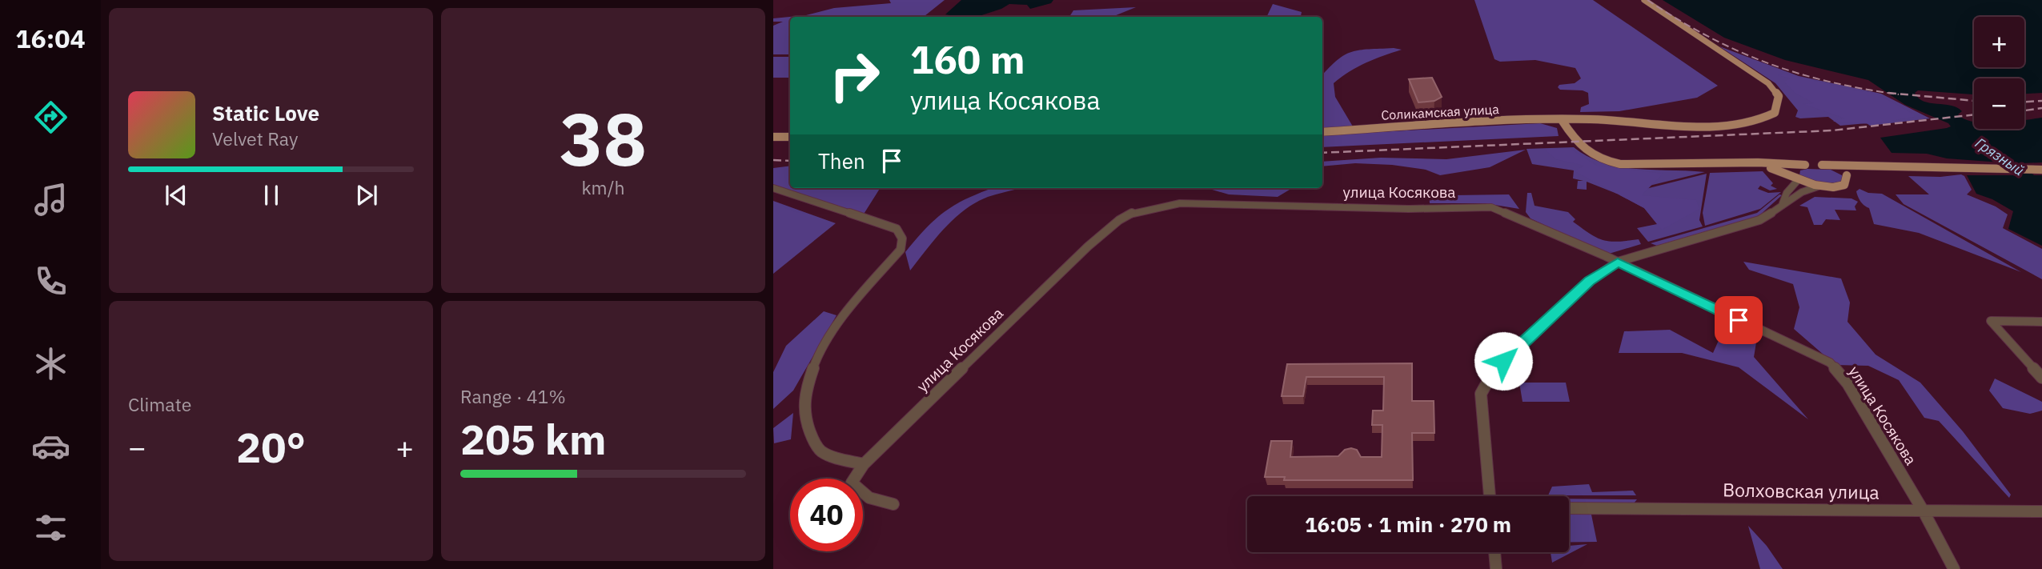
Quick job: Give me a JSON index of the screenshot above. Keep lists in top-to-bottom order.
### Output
{
  "streets": {
    "main road": ["Соликамская улица"],
    "street": ["улица Косякова", "Волховская улица"]
  },
  "crossings": [
    ["улица Косякова", "Волховская улица"]
  ],
  "water": ["Грязный"],
  "page": {
    "tabs": "16:04",
    "tile": [
      ["38", "km/h"],
      "Climate",
      ["Range · 41%", "205 km"]
    ],
    "map_buttons": ["+", "−"],
    "turn": ["160 m", "улица Косякова"],
    "song": ["Static Love", "Velvet Ray"],
    "then": "Then",
    "heat": ["−", "20°", "+"],
    "limit": "40",
    "trip": "16:05 · 1 min · 270 m"
  }
}
